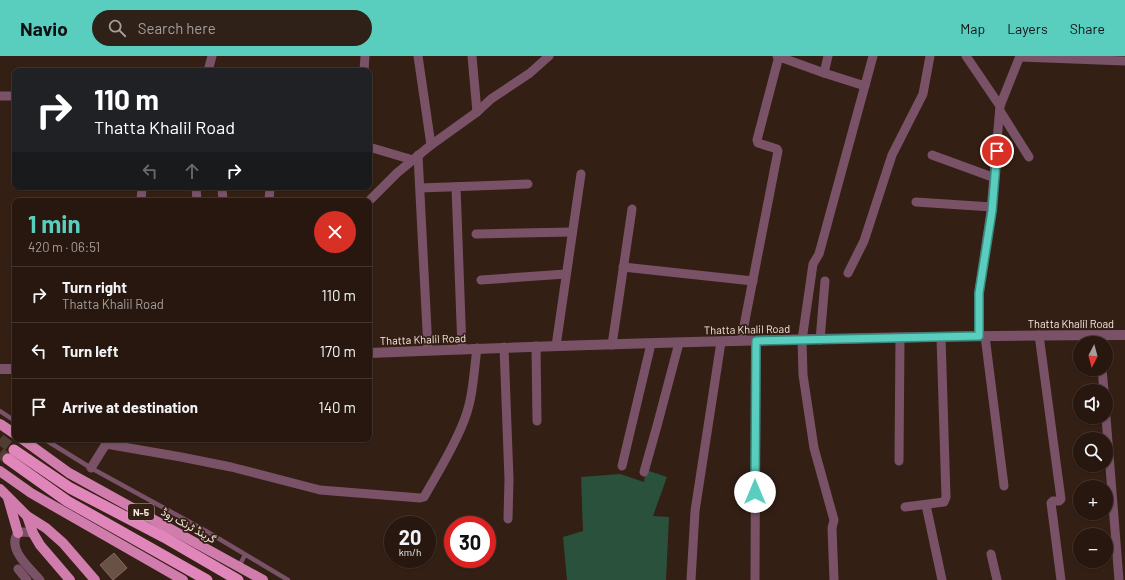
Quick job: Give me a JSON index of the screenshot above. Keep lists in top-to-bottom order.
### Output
{
  "streets": {
    "main road": ["N-5", "گرینڈ ٹرنک روڈ"],
    "street": ["Thatta Khalil Road"]
  },
  "north": "bottom",
  "page": {
    "header": "Navio",
    "search": "Search here",
    "nav": ["Map", "Layers", "Share"],
    "turn": ["110 m", "Thatta Khalil Road"],
    "heading": ["1 min", "420 m · 06:51"],
    "list": [
      {
        "name": "Turn right",
        "note": "Thatta Khalil Road",
        "value": "110 m"
      },
      {
        "name": "Turn left",
        "value": "170 m"
      },
      {
        "name": "Arrive at destination",
        "value": "140 m"
      }
    ],
    "map_buttons": ["+", "−"],
    "speed": "20 km/h",
    "limit": "30"
  }
}
